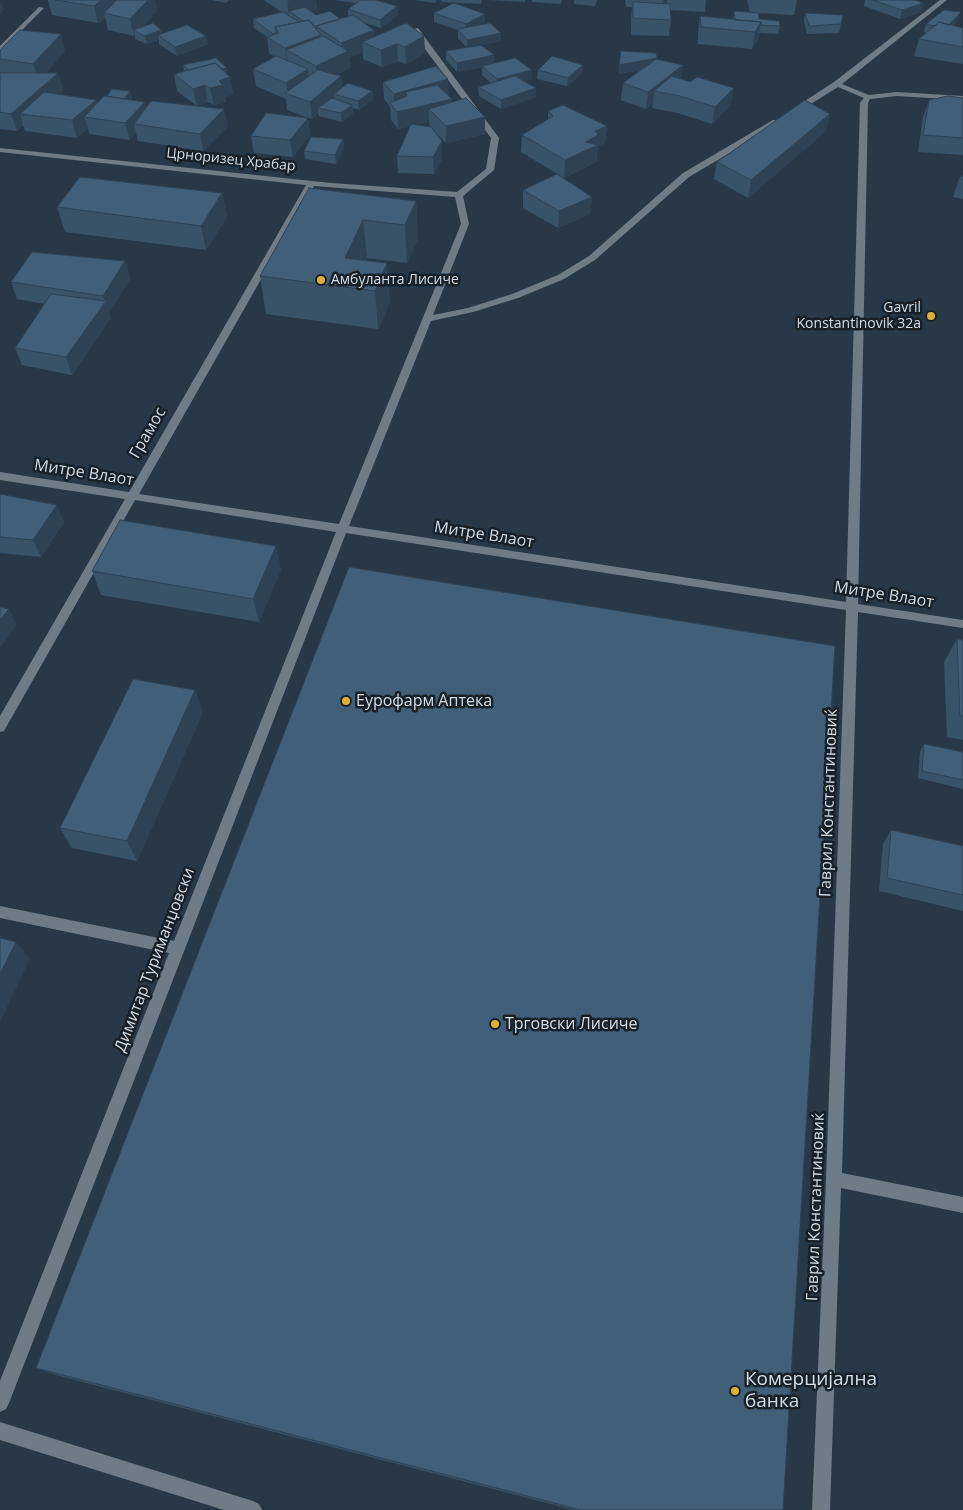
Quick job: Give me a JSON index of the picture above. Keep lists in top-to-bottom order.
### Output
{
  "streets": {
    "street": [
      "Црноризец Храбар",
      "Грамос",
      "Митре Влаот",
      "Гаврил Константиновиќ",
      "Димитар Туриманџовски"
    ]
  },
  "crossings": [
    ["Црноризец Храбар", "Грамос"],
    ["Грамос", "Митре Влаот"],
    ["Митре Влаот", "Гаврил Константиновиќ"],
    ["Митре Влаот", "Димитар Туриманџовски"]
  ],
  "places": [
    "Амбуланта Лисиче",
    "Gavril Konstantinovik 32a",
    "Еурофарм Аптека",
    "Трговски Лисиче",
    "Комерцијална банка"
  ]
}
